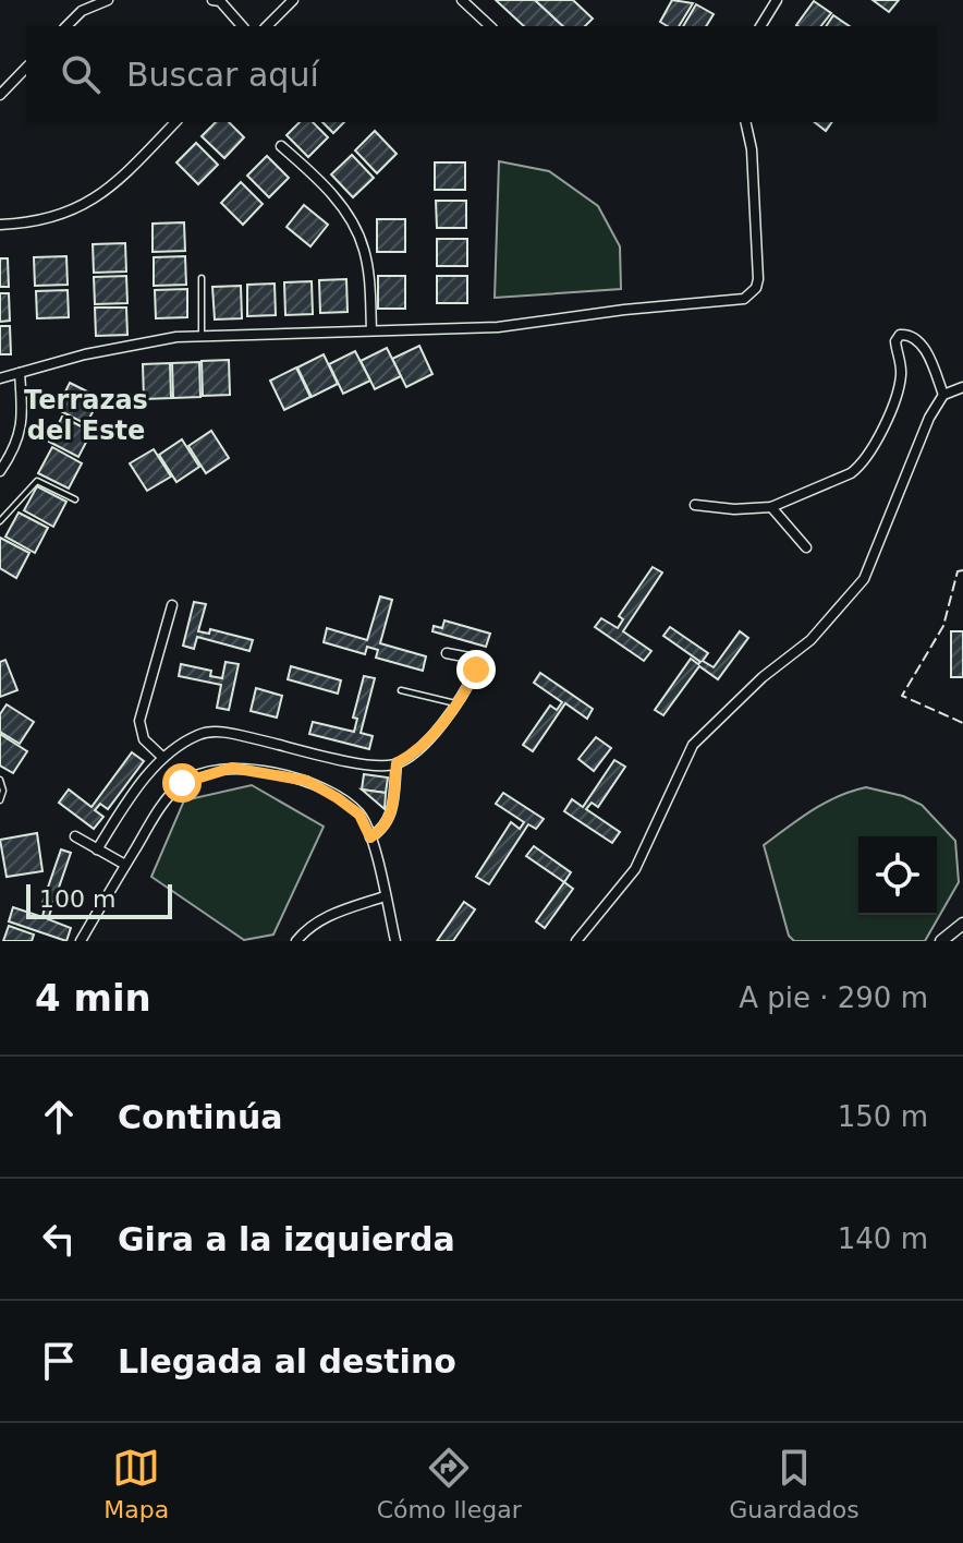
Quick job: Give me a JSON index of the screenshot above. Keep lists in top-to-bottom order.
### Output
{
  "districts": ["Terrazas del Este"],
  "scale_bar": "100 m",
  "page": {
    "search": "Buscar aquí",
    "scale": "100 m",
    "heading": ["4 min", "A pie · 290 m"],
    "list": [
      ["Continúa", "150 m"],
      ["Gira a la izquierda", "140 m"],
      "Llegada al destino"
    ],
    "nav": ["Mapa", "Cómo llegar", "Guardados"]
  }
}
